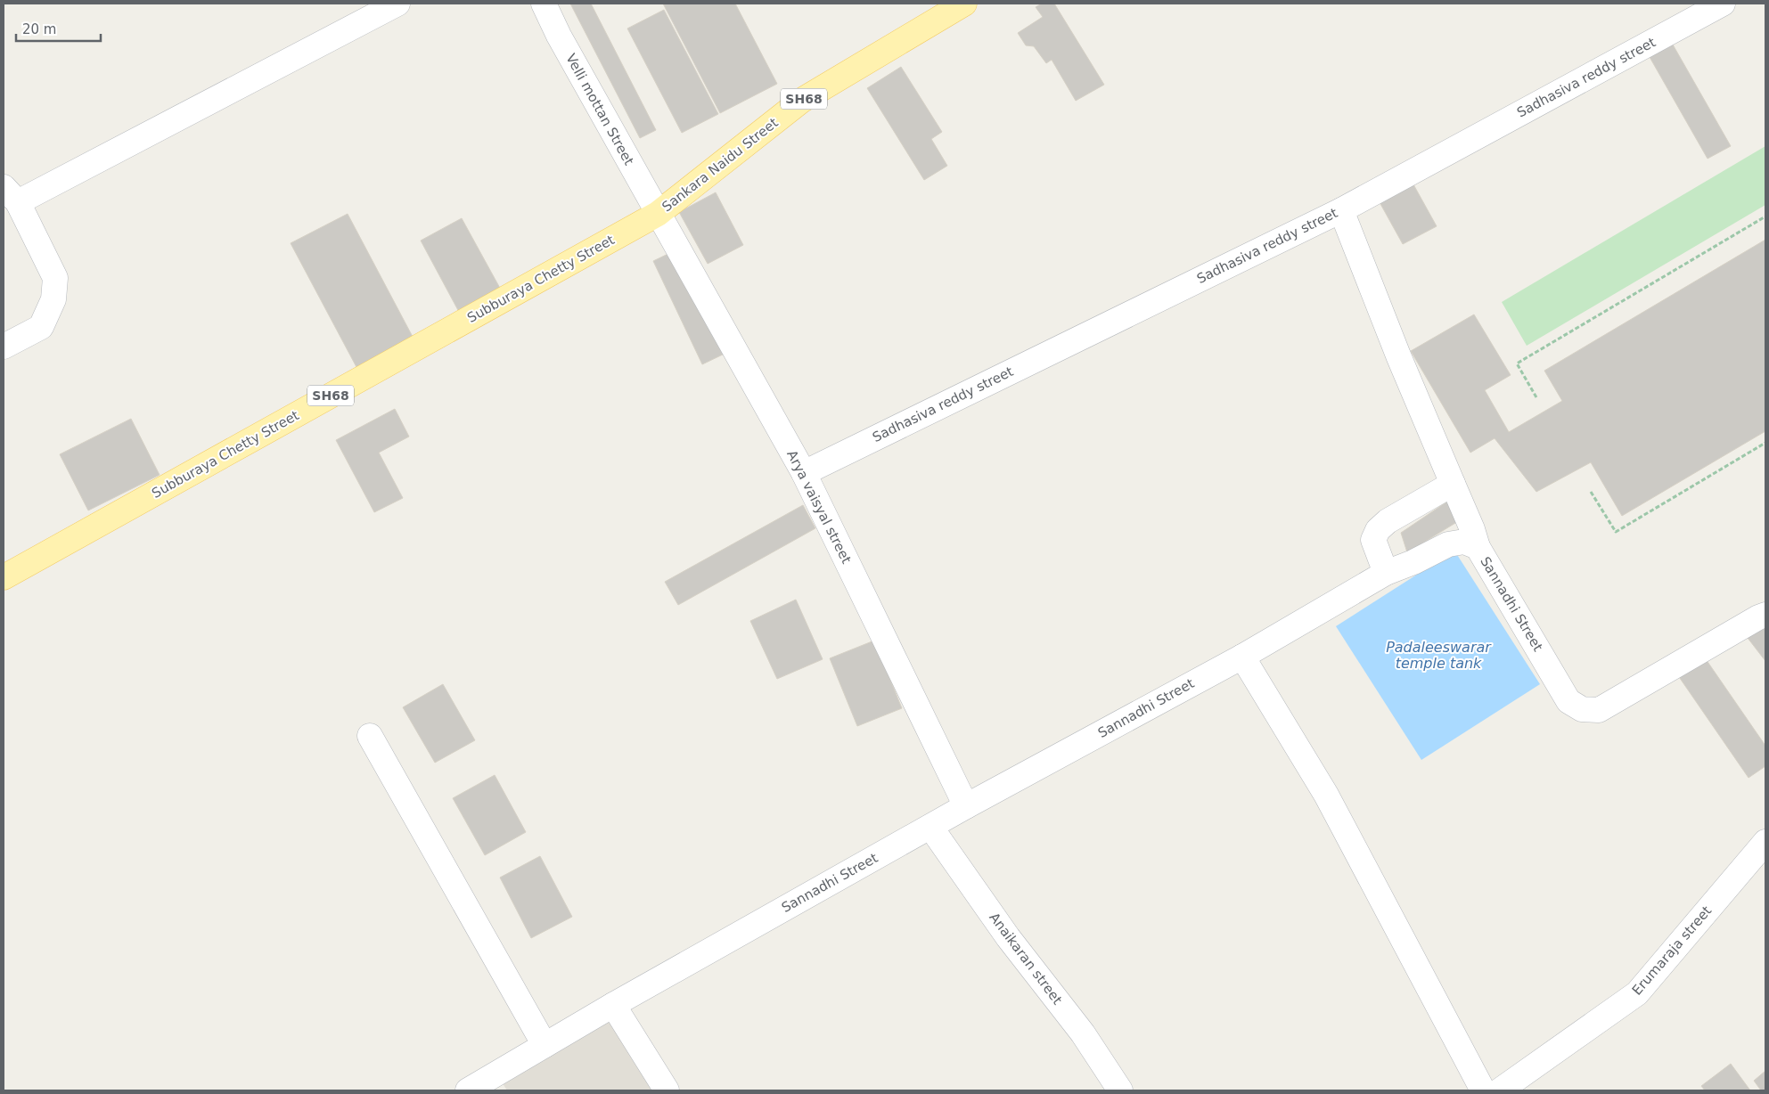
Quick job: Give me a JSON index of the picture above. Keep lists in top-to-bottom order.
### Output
{
  "streets": {
    "main road": ["SH68", "Sankara Naidu Street", "Subburaya Chetty Street"],
    "street": [
      "Sadhasiva reddy street",
      "Velli mottan Street",
      "Arya vaisyal street",
      "Sannadhi Street",
      "Erumaraja street",
      "Anaikaran street"
    ]
  },
  "crossings": [
    ["Sadhasiva reddy street", "Arya vaisyal street"],
    ["Velli mottan Street", "Sankara Naidu Street"],
    ["Velli mottan Street", "Subburaya Chetty Street"],
    ["Velli mottan Street", "Arya vaisyal street"],
    ["Sankara Naidu Street", "Subburaya Chetty Street"],
    ["Sankara Naidu Street", "Arya vaisyal street"],
    ["Subburaya Chetty Street", "Arya vaisyal street"],
    ["Arya vaisyal street", "Sannadhi Street"],
    ["Sannadhi Street", "Anaikaran street"]
  ],
  "water": ["Padaleeswarar temple tank"],
  "scale_bar": "20 m"
}
